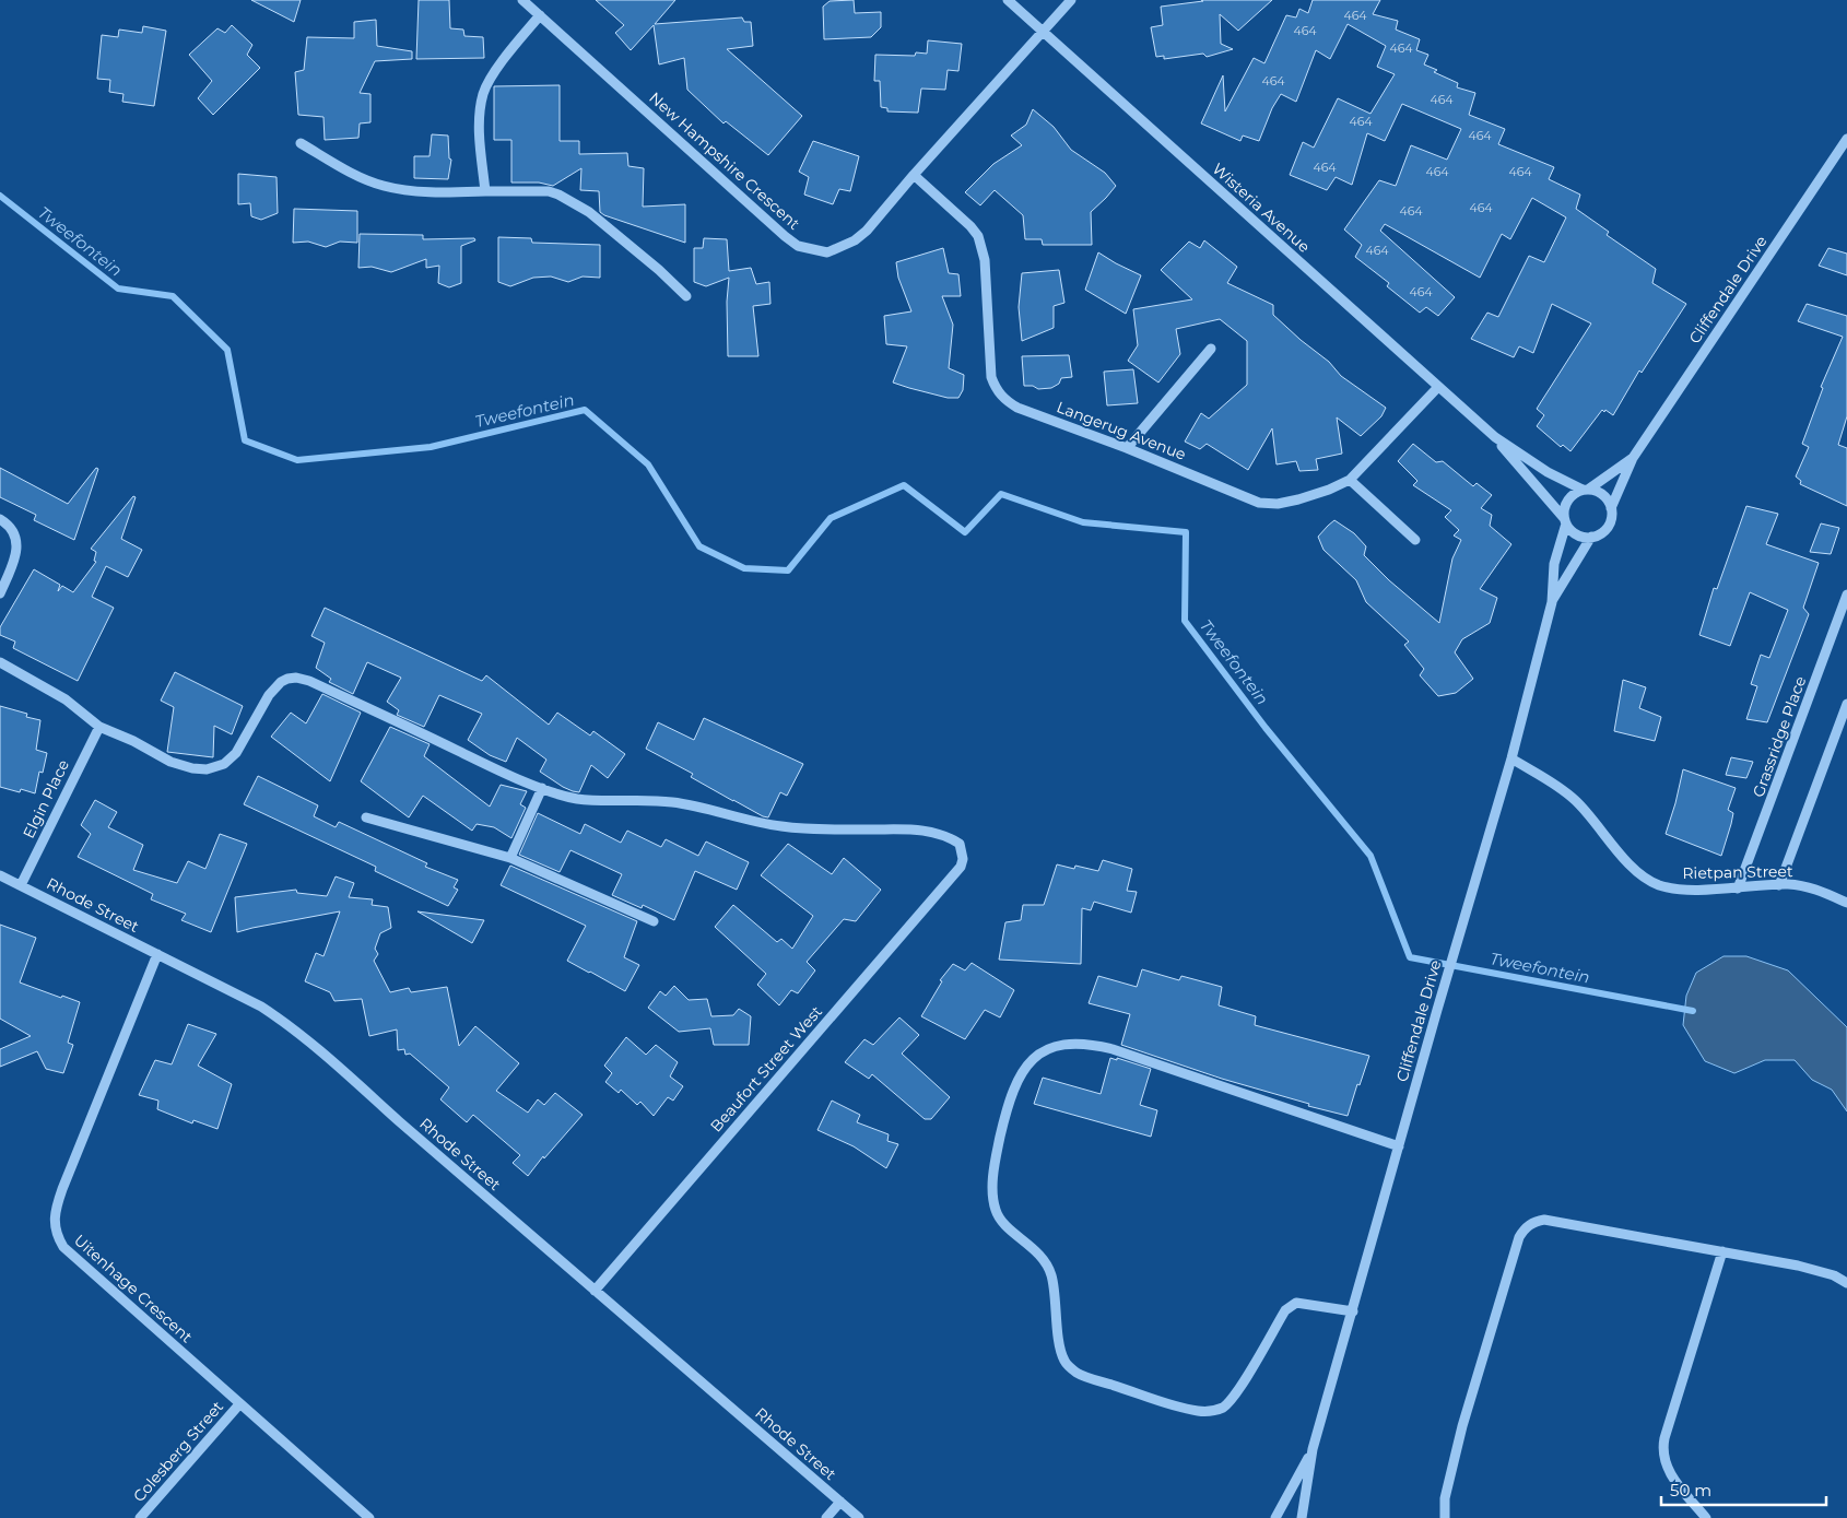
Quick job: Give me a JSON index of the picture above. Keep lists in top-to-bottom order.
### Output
{
  "streets": {
    "street": [
      "New Hampshire Crescent",
      "Wisteria Avenue",
      "Cliffendale Drive",
      "Langerug Avenue",
      "Grassridge Place",
      "Elgin Place",
      "Rietpan Street",
      "Rhode Street",
      "Beaufort Street West",
      "Uitenhage Crescent",
      "Colesberg Street"
    ]
  },
  "crossings": [
    ["New Hampshire Crescent", "Wisteria Avenue"],
    ["New Hampshire Crescent", "Langerug Avenue"],
    ["Wisteria Avenue", "Cliffendale Drive"],
    ["Wisteria Avenue", "Langerug Avenue"],
    ["Cliffendale Drive", "Rietpan Street"],
    ["Grassridge Place", "Rietpan Street"],
    ["Elgin Place", "Rhode Street"],
    ["Rhode Street", "Beaufort Street West"],
    ["Rhode Street", "Uitenhage Crescent"],
    ["Uitenhage Crescent", "Colesberg Street"]
  ],
  "water": ["Tweefontein"],
  "house_numbers": [
    "464",
    "464",
    "464",
    "464",
    "464",
    "464",
    "464",
    "464",
    "464",
    "464",
    "464",
    "464",
    "464",
    "464"
  ],
  "scale_bar": "50 m"
}
